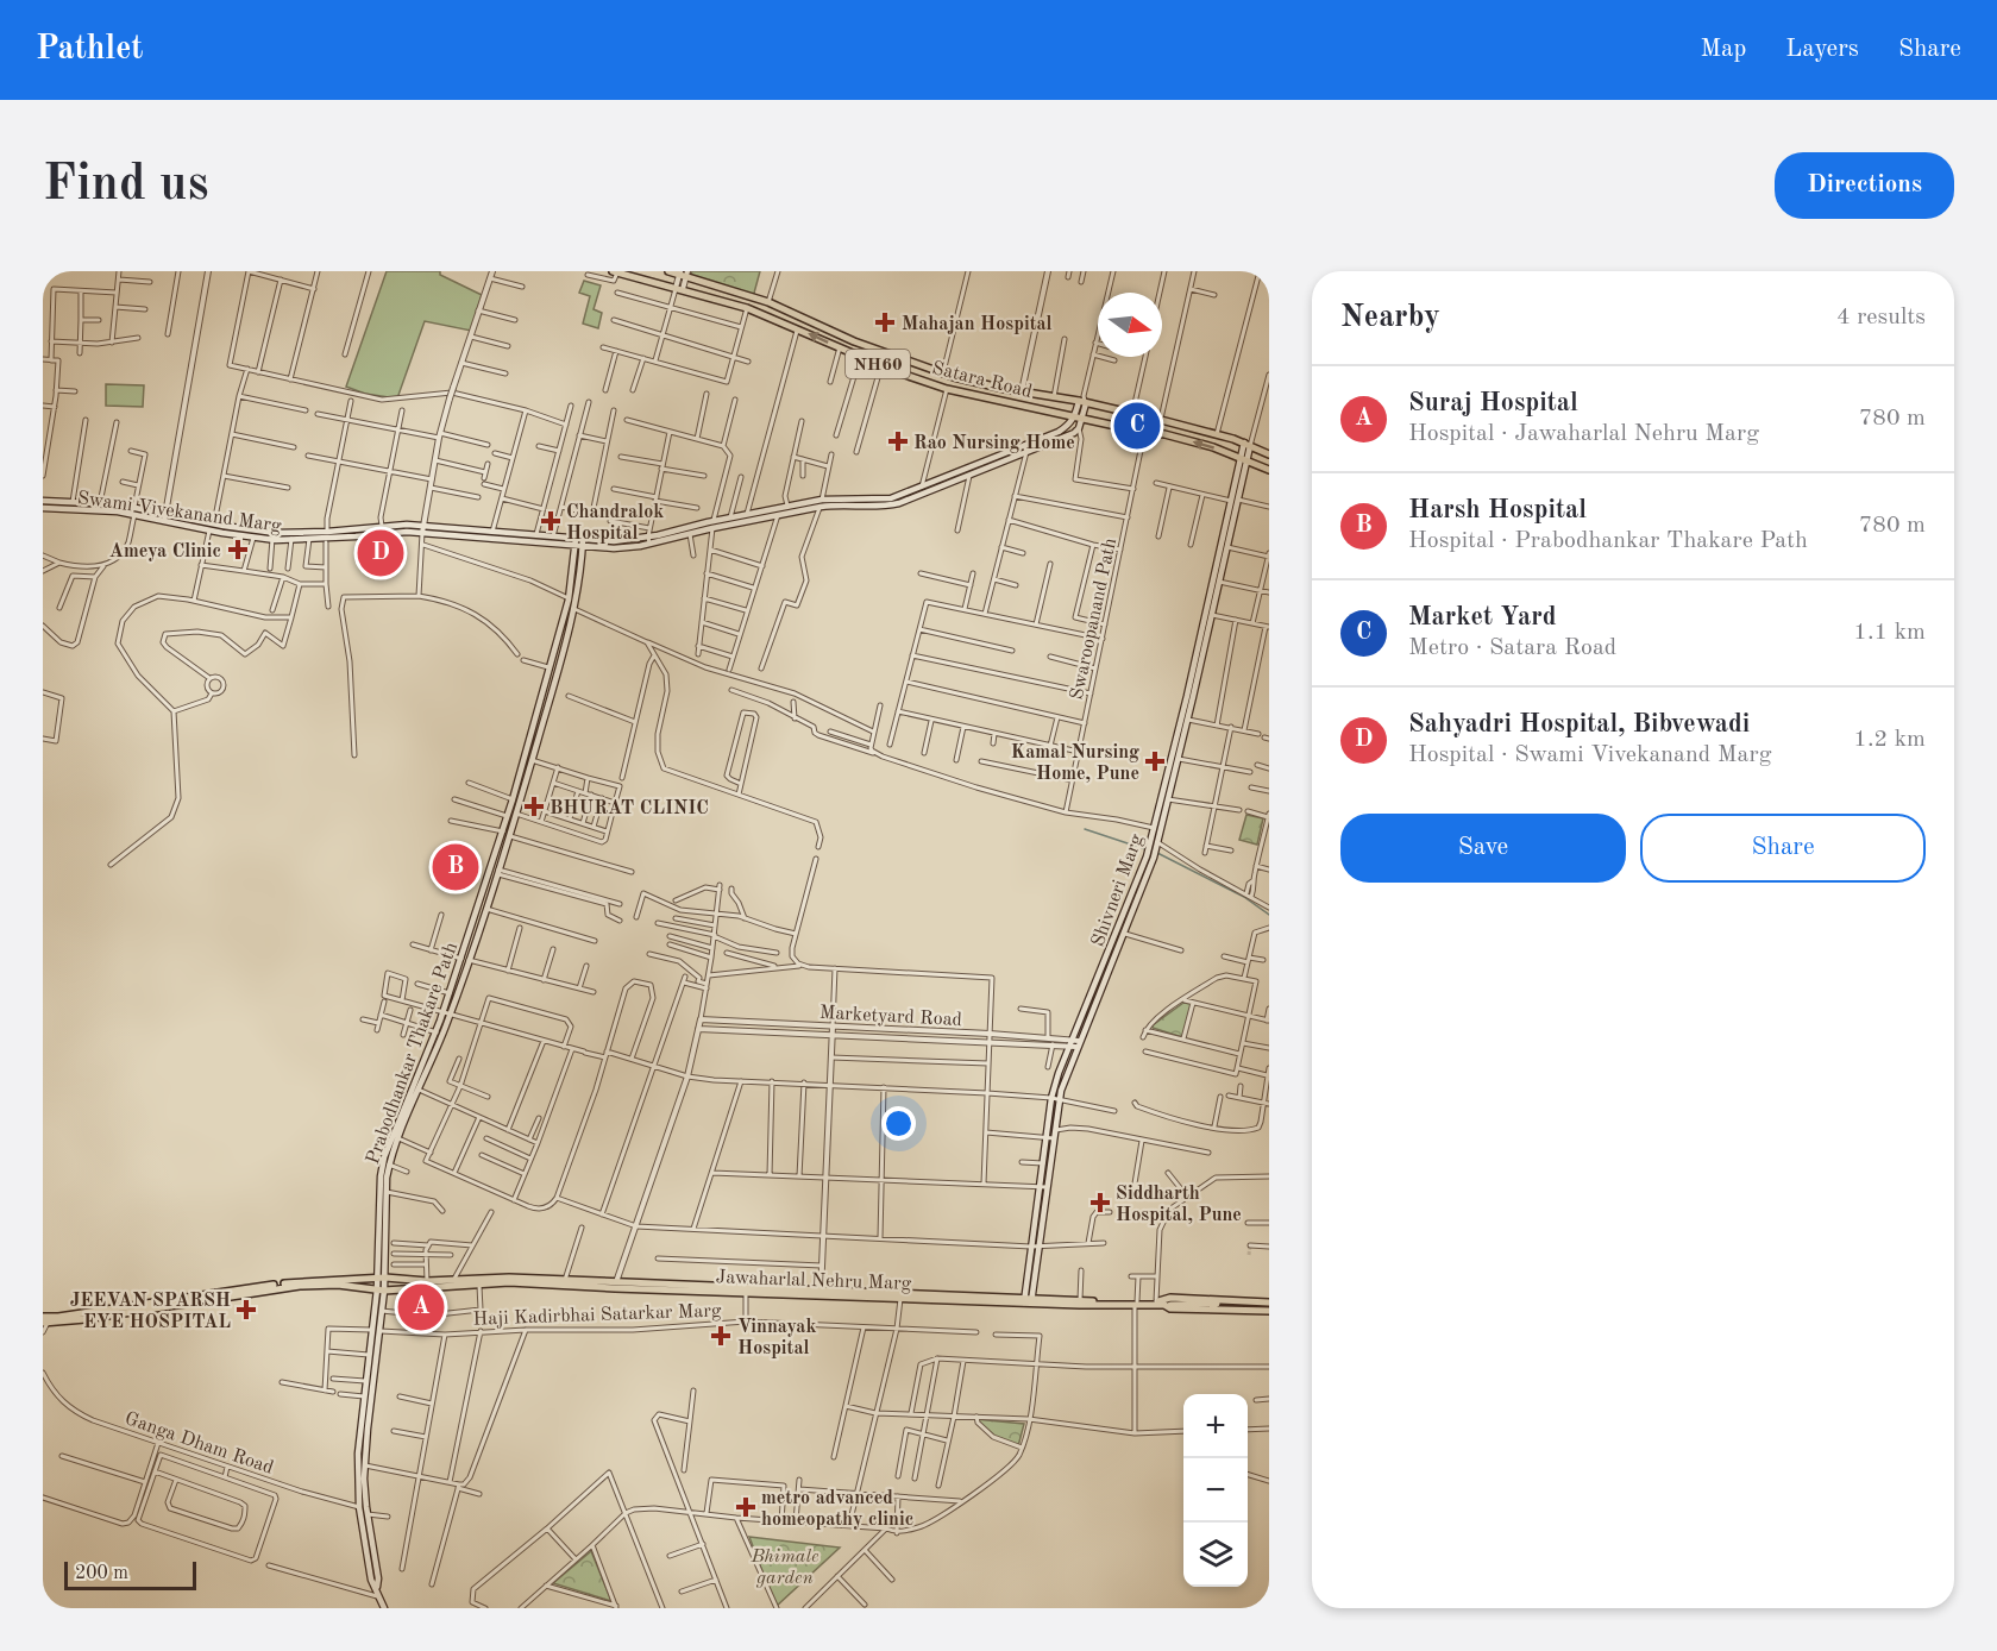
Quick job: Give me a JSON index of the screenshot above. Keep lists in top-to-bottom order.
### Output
{
  "streets": {
    "main road": [
      "NH60",
      "Satara Road",
      "Swami Vivekanand Marg",
      "Shivneri Marg",
      "Prabodhankar Thakare Path",
      "Jawaharlal Nehru Marg"
    ],
    "street": [
      "Swaroopanand Path",
      "Marketyard Road",
      "Haji Kadirbhai Satarkar Marg",
      "Ganga Dham Road"
    ]
  },
  "crossings": [
    ["Satara Road", "Swami Vivekanand Marg"],
    ["Satara Road", "Swaroopanand Path"],
    ["Satara Road", "Shivneri Marg"],
    ["Swami Vivekanand Marg", "Prabodhankar Thakare Path"],
    ["Shivneri Marg", "Marketyard Road"],
    ["Shivneri Marg", "Jawaharlal Nehru Marg"],
    ["Prabodhankar Thakare Path", "Jawaharlal Nehru Marg"],
    ["Prabodhankar Thakare Path", "Haji Kadirbhai Satarkar Marg"],
    ["Prabodhankar Thakare Path", "Ganga Dham Road"],
    ["Jawaharlal Nehru Marg", "Haji Kadirbhai Satarkar Marg"]
  ],
  "parks": ["Bhimale garden"],
  "places": {
    "health": [
      "Mahajan Hospital",
      "Rao Nursing Home",
      "Chandralok Hospital",
      "Ameya Clinic",
      "Kamal Nursing Home, Pune",
      "BHURAT CLINIC",
      "Siddharth Hospital, Pune",
      "JEEVAN SPARSH EYE HOSPITAL",
      "Vinnayak Hospital",
      "metro advanced homeopathy clinic"
    ]
  },
  "scale_bar": "200 m",
  "north": "right",
  "page": {
    "header": "Pathlet",
    "nav": ["Map", "Layers", "Share"],
    "buttons": [
      "Directions",
      ["Save", "Share"]
    ],
    "title": "Find us",
    "heading": ["Nearby", "4 results"],
    "list": [
      {
        "mark": "A",
        "name": "Suraj Hospital",
        "note": "Hospital · Jawaharlal Nehru Marg",
        "value": "780 m"
      },
      {
        "mark": "B",
        "name": "Harsh Hospital",
        "note": "Hospital · Prabodhankar Thakare Path",
        "value": "780 m"
      },
      {
        "mark": "C",
        "name": "Market Yard",
        "note": "Metro · Satara Road",
        "value": "1.1 km"
      },
      {
        "mark": "D",
        "name": "Sahyadri Hospital, Bibvewadi",
        "note": "Hospital · Swami Vivekanand Marg",
        "value": "1.2 km"
      }
    ],
    "pins": [
      "C",
      "D",
      "B",
      "A"
    ],
    "map_buttons": ["+", "−"],
    "scale": "200 m"
  }
}
